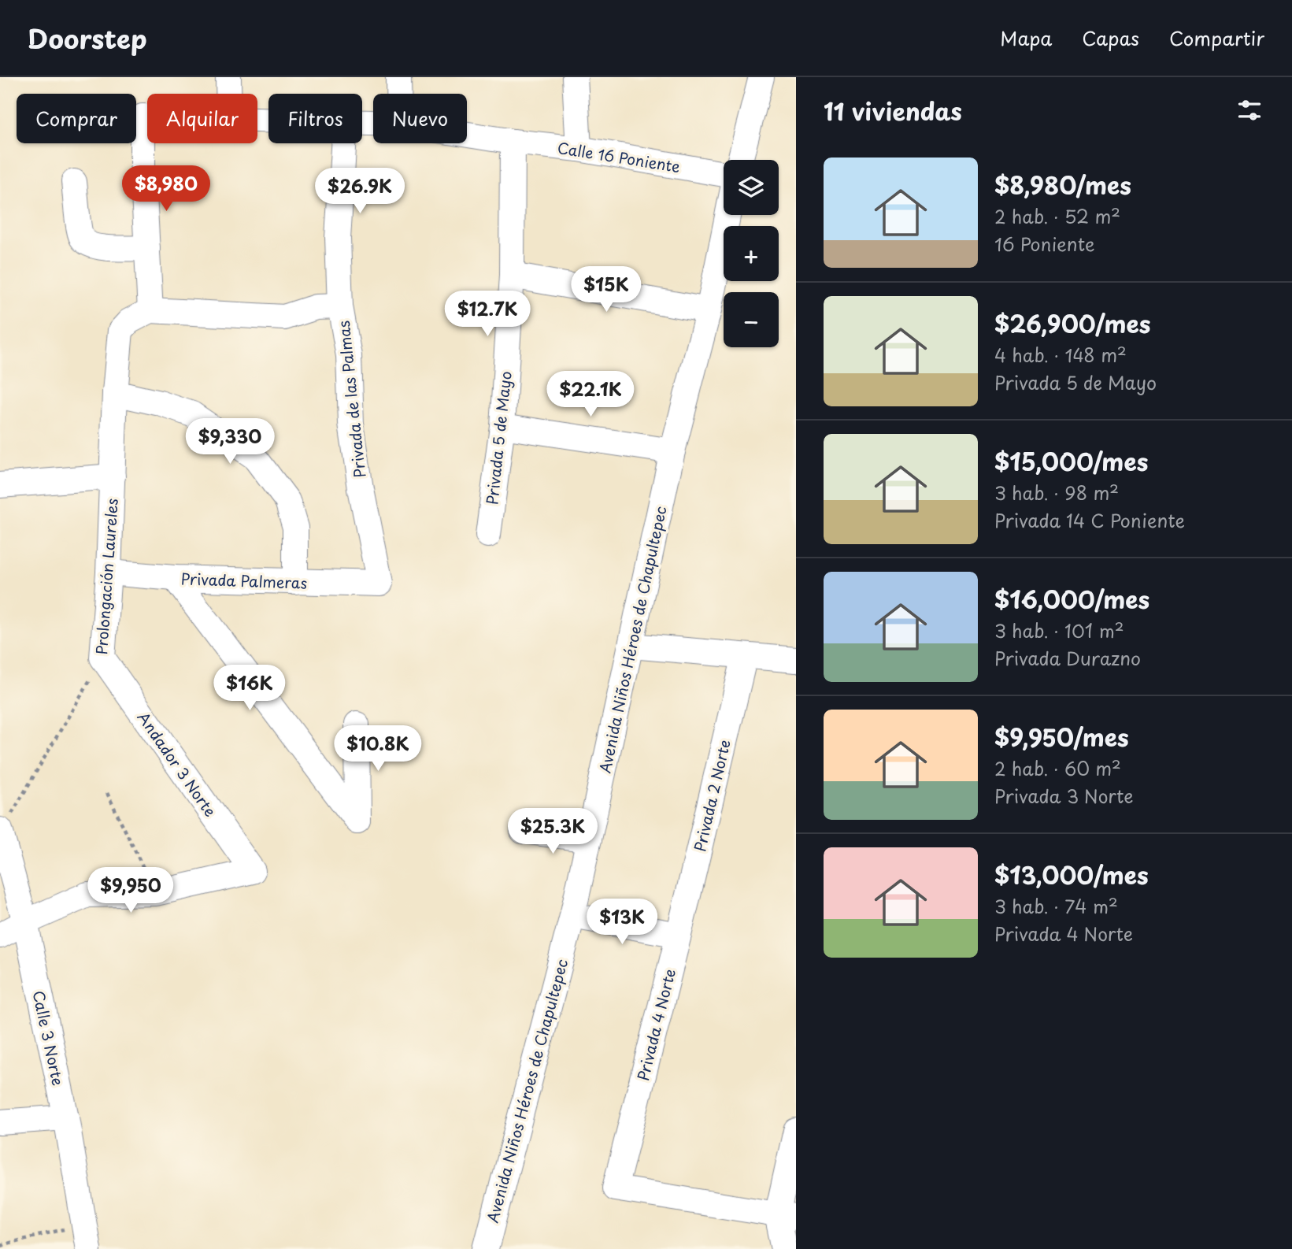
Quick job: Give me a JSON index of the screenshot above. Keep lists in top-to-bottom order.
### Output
{
  "streets": {
    "street": [
      "Calle 16 Poniente",
      "Privada de las Palmas",
      "Privada 5 de Mayo",
      "Prolongación Laureles",
      "Privada Palmeras",
      "Avenida Niños Héroes de Chapultepec",
      "Andador 3 Norte",
      "Privada 2 Norte",
      "Privada 4 Norte",
      "Calle 3 Norte"
    ]
  },
  "crossings": [
    ["Calle 16 Poniente", "Privada 5 de Mayo"],
    ["Privada de las Palmas", "Prolongación Laureles"],
    ["Privada de las Palmas", "Privada Palmeras"],
    ["Prolongación Laureles", "Privada Palmeras"],
    ["Prolongación Laureles", "Andador 3 Norte"],
    ["Prolongación Laureles", "Calle 3 Norte"],
    ["Privada 2 Norte", "Privada 4 Norte"]
  ],
  "page": {
    "header": "Doorstep",
    "nav": ["Mapa", "Capas", "Compartir"],
    "heading": "11 viviendas",
    "chip": [
      "Comprar",
      "Alquilar",
      "Filtros",
      "Nuevo"
    ],
    "list": [
      {
        "name": "$8,980/mes",
        "note": "2 hab. · 52 m² · 16 Poniente"
      },
      {
        "name": "$26,900/mes",
        "note": "4 hab. · 148 m² · Privada 5 de Mayo"
      },
      {
        "name": "$15,000/mes",
        "note": "3 hab. · 98 m² · Privada 14 C Poniente"
      },
      {
        "name": "$16,000/mes",
        "note": "3 hab. · 101 m² · Privada Durazno"
      },
      {
        "name": "$9,950/mes",
        "note": "2 hab. · 60 m² · Privada 3 Norte"
      },
      {
        "name": "$13,000/mes",
        "note": "3 hab. · 74 m² · Privada 4 Norte"
      }
    ],
    "map_buttons": ["+", "−"],
    "price": [
      "$8,980",
      "$26.9K",
      "$15K",
      "$12.7K",
      "$22.1K",
      "$9,330",
      "$16K",
      "$10.8K",
      "$25.3K",
      "$9,950",
      "$13K"
    ]
  }
}
